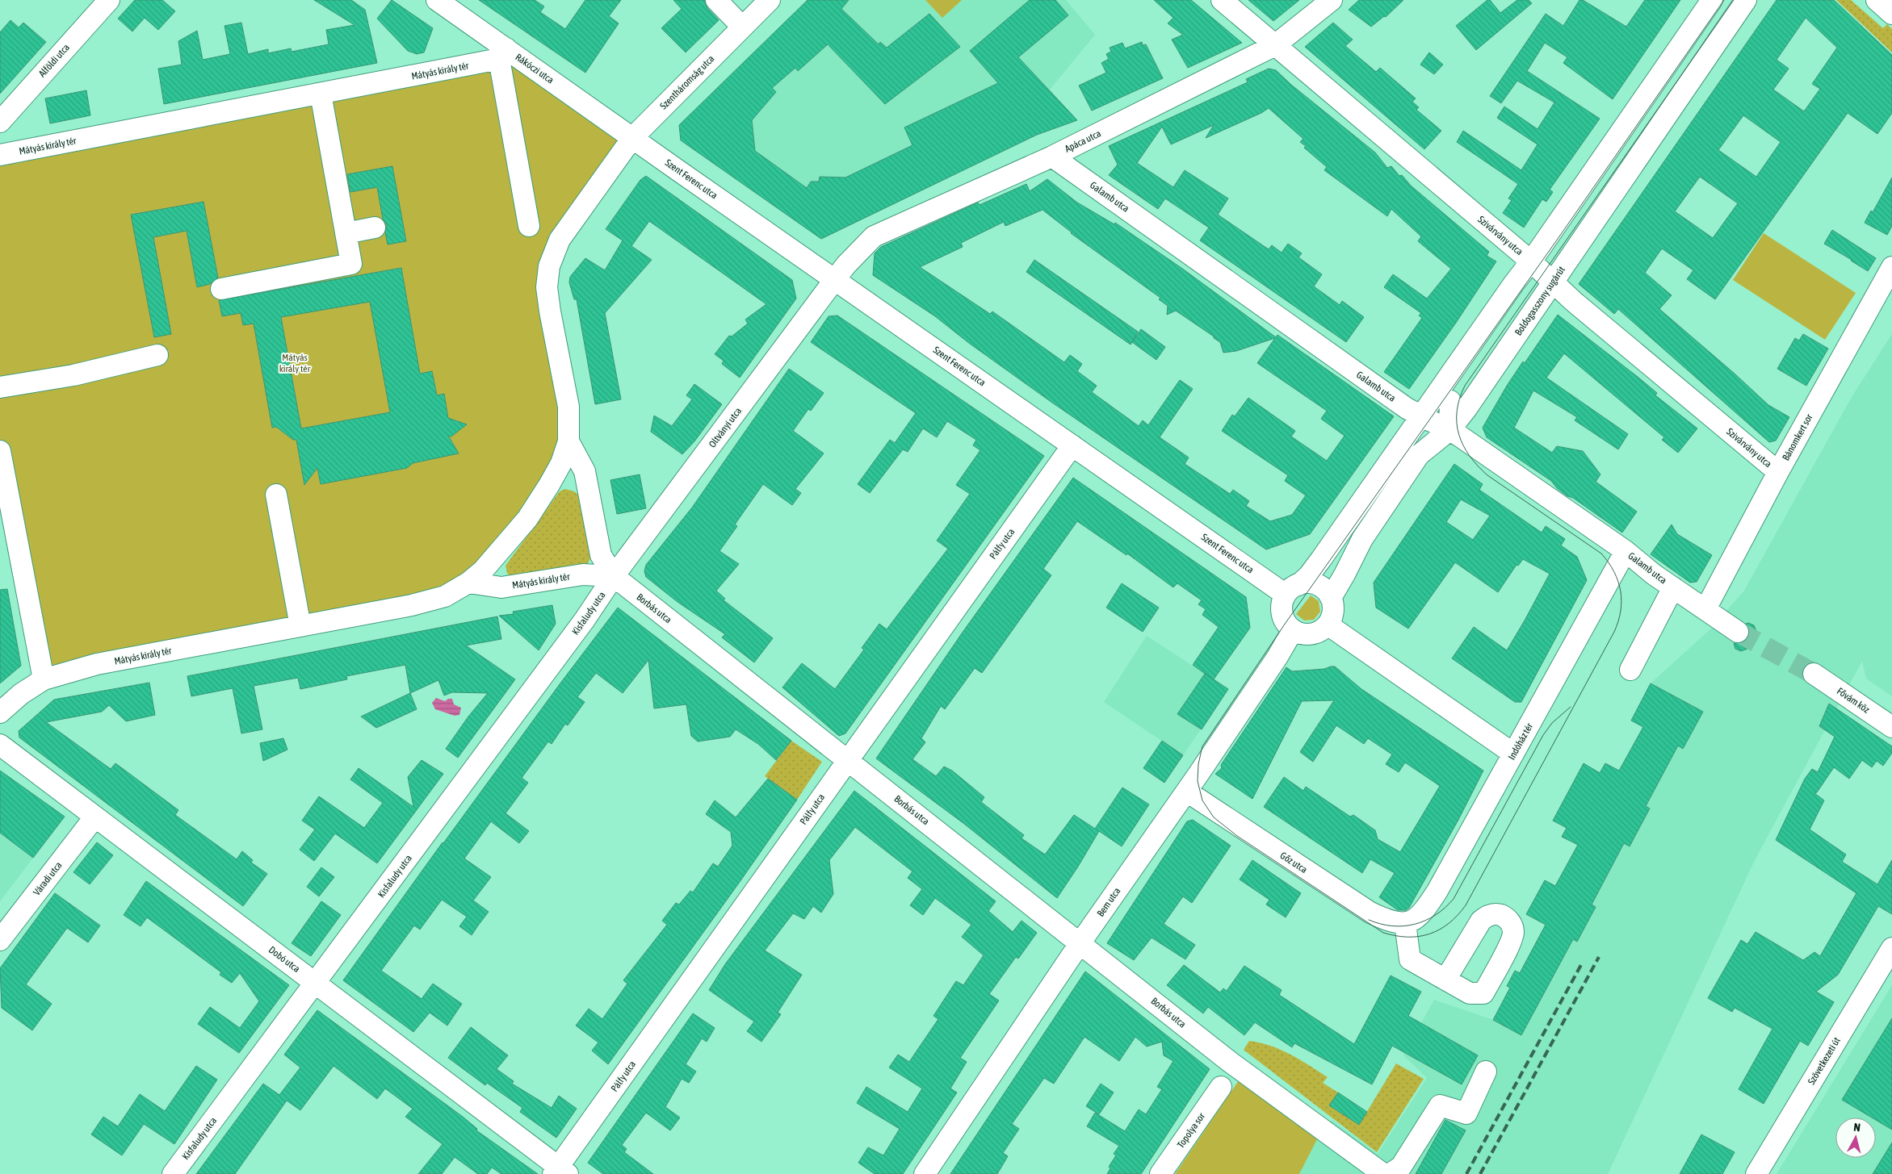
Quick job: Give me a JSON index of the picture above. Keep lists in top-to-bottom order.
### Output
{
  "streets": {
    "street": [
      "Alföldi utca",
      "Rákóczi utca",
      "Mátyás király tér",
      "Szentháromság utca",
      "Apáca utca",
      "Szent Ferenc utca",
      "Galamb utca",
      "Szivárvány utca",
      "Boldogasszony sugárút",
      "Oltványi utca",
      "Bánomkert sor",
      "Pálfy utca",
      "Borbás utca",
      "Kisfaludy utca",
      "Fővám köz",
      "Indóház tér",
      "Gőz utca",
      "Váradi utca",
      "Bem utca",
      "Dobó utca",
      "Szövetkezeti út",
      "Topolya sor"
    ]
  },
  "crossings": [
    ["Rákóczi utca", "Mátyás király tér"],
    ["Rákóczi utca", "Szentháromság utca"],
    ["Rákóczi utca", "Szent Ferenc utca"],
    ["Mátyás király tér", "Szentháromság utca"],
    ["Mátyás király tér", "Szent Ferenc utca"],
    ["Mátyás király tér", "Oltványi utca"],
    ["Mátyás király tér", "Borbás utca"],
    ["Mátyás király tér", "Kisfaludy utca"],
    ["Szentháromság utca", "Szent Ferenc utca"],
    ["Apáca utca", "Szent Ferenc utca"],
    ["Apáca utca", "Galamb utca"],
    ["Apáca utca", "Szivárvány utca"],
    ["Apáca utca", "Oltványi utca"],
    ["Szent Ferenc utca", "Boldogasszony sugárút"],
    ["Szent Ferenc utca", "Oltványi utca"],
    ["Szent Ferenc utca", "Pálfy utca"],
    ["Szent Ferenc utca", "Bem utca"],
    ["Galamb utca", "Boldogasszony sugárút"],
    ["Galamb utca", "Bánomkert sor"],
    ["Galamb utca", "Indóház tér"],
    ["Szivárvány utca", "Boldogasszony sugárút"],
    ["Szivárvány utca", "Bánomkert sor"],
    ["Boldogasszony sugárút", "Bem utca"],
    ["Oltványi utca", "Borbás utca"],
    ["Oltványi utca", "Kisfaludy utca"],
    ["Pálfy utca", "Borbás utca"],
    ["Pálfy utca", "Dobó utca"],
    ["Borbás utca", "Kisfaludy utca"],
    ["Borbás utca", "Bem utca"],
    ["Kisfaludy utca", "Dobó utca"],
    ["Indóház tér", "Gőz utca"],
    ["Gőz utca", "Bem utca"],
    ["Váradi utca", "Dobó utca"]
  ],
  "parks": ["Mátyás király tér"],
  "north": "top"
}
